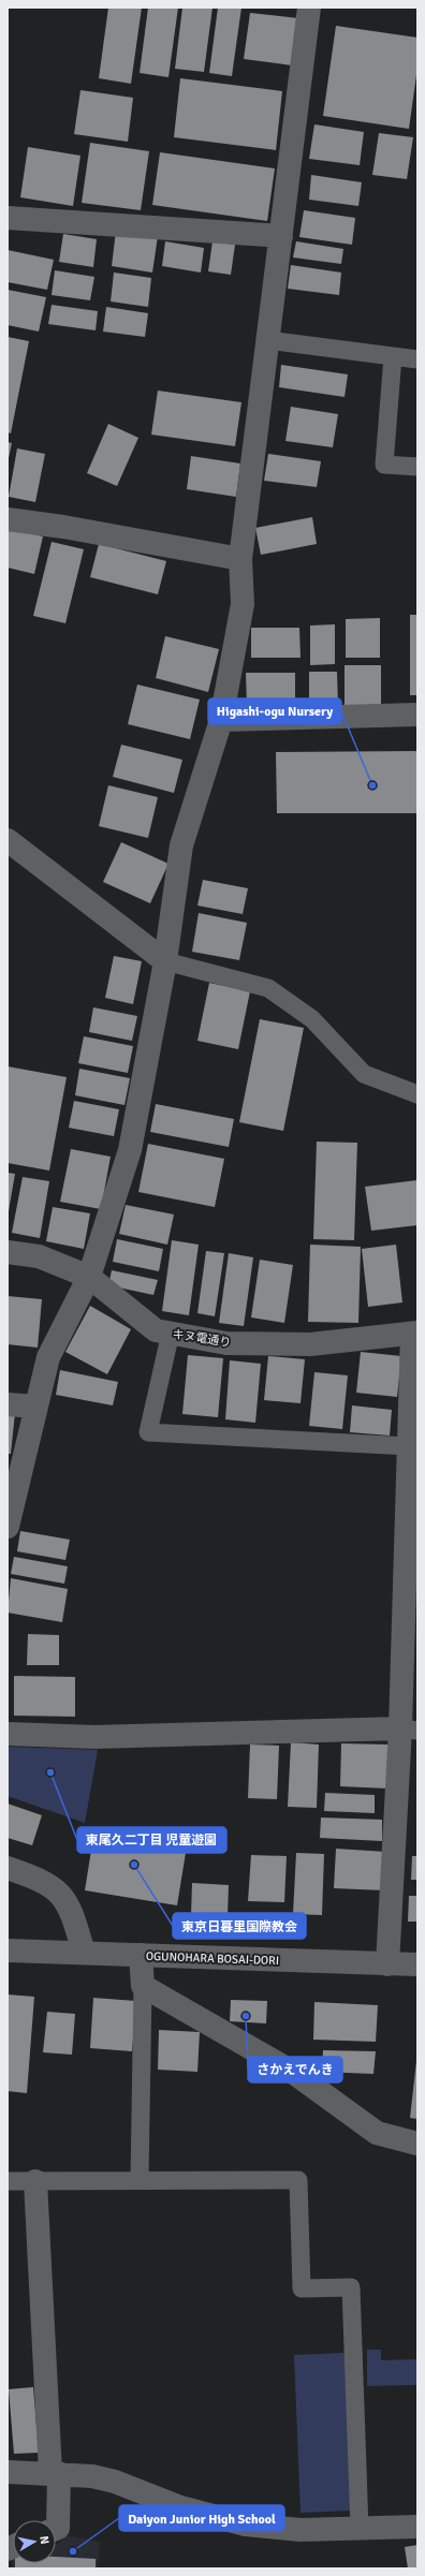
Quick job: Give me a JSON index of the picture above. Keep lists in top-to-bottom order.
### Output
{
  "streets": {
    "street": ["キヌ電通り", "OGUNOHARA BOSAI-DORI"]
  },
  "places": [
    "Higashi-ogu Nursery",
    "東尾久二丁目 児童遊園",
    "東京日暮里国際教会",
    "さかえでんき",
    "Daiyon Junior High School"
  ],
  "north": "right"
}
